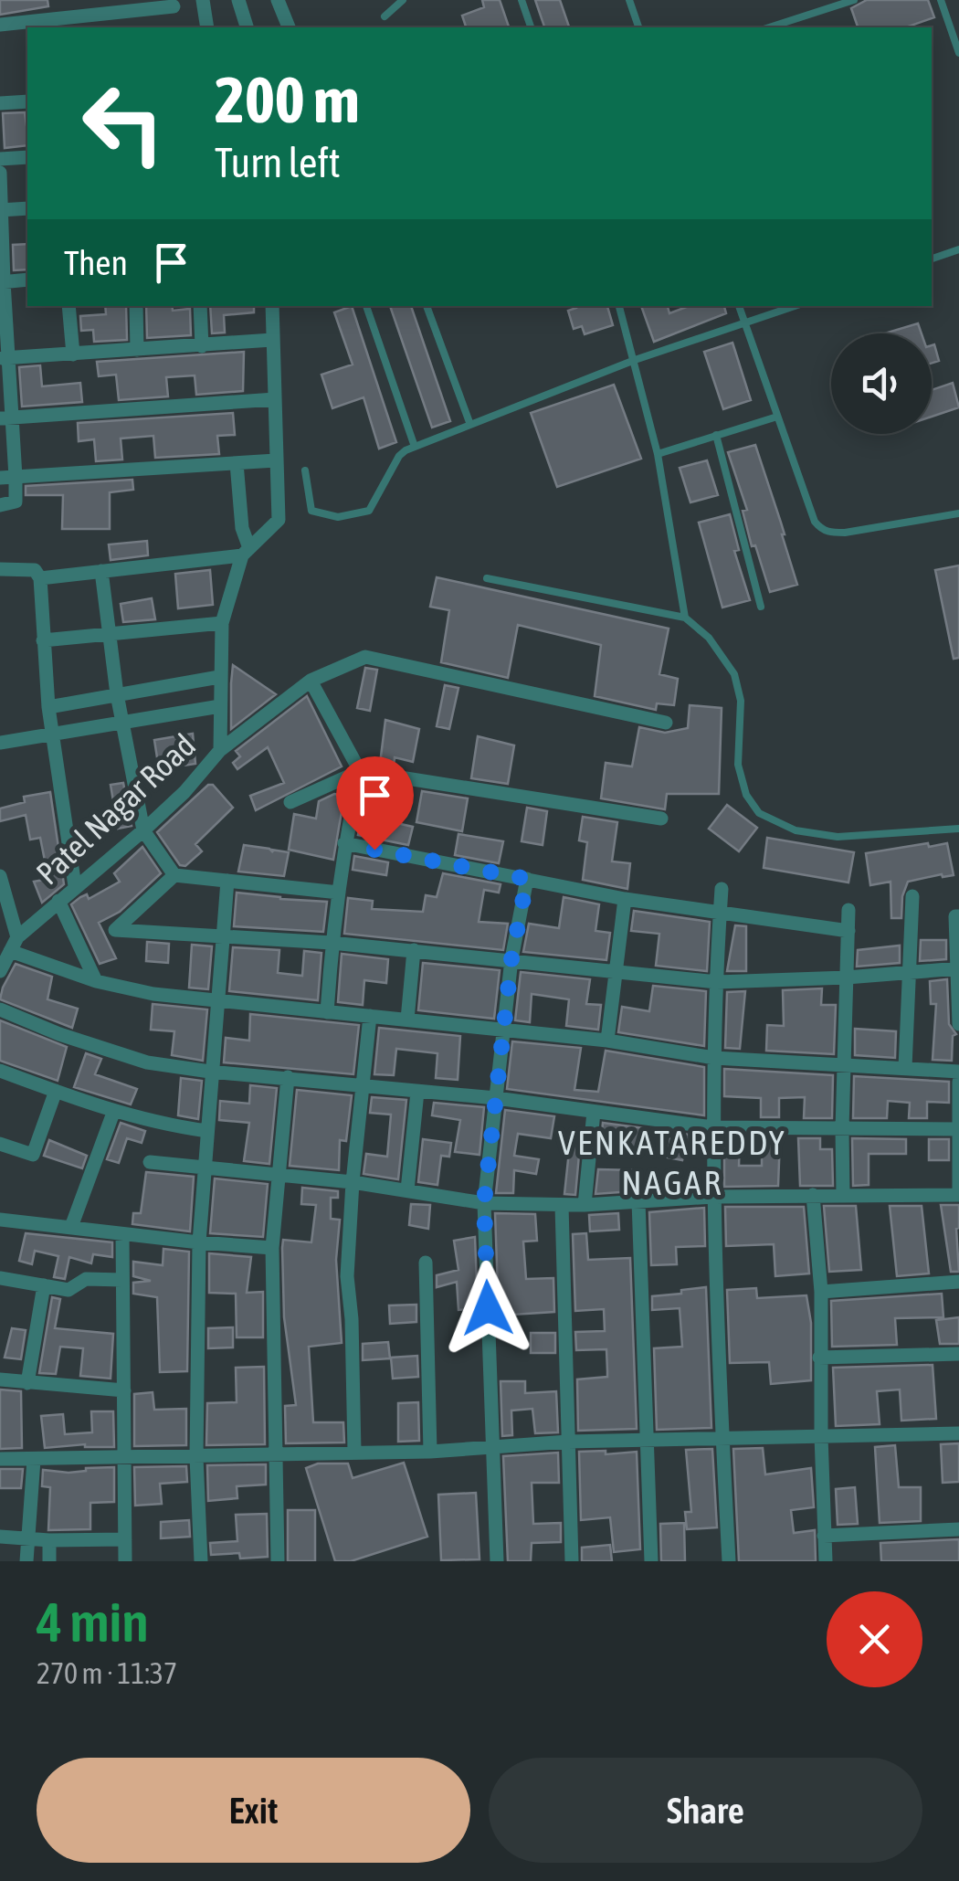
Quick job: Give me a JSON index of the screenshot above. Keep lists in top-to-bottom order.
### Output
{
  "streets": {
    "street": ["Patel Nagar Road"]
  },
  "districts": ["VENKATAREDDY NAGAR"],
  "page": {
    "turn": ["200 m", "Turn left"],
    "then": "Then",
    "heading": ["4 min", "270 m · 11:37"],
    "buttons": ["Exit", "Share"]
  }
}
